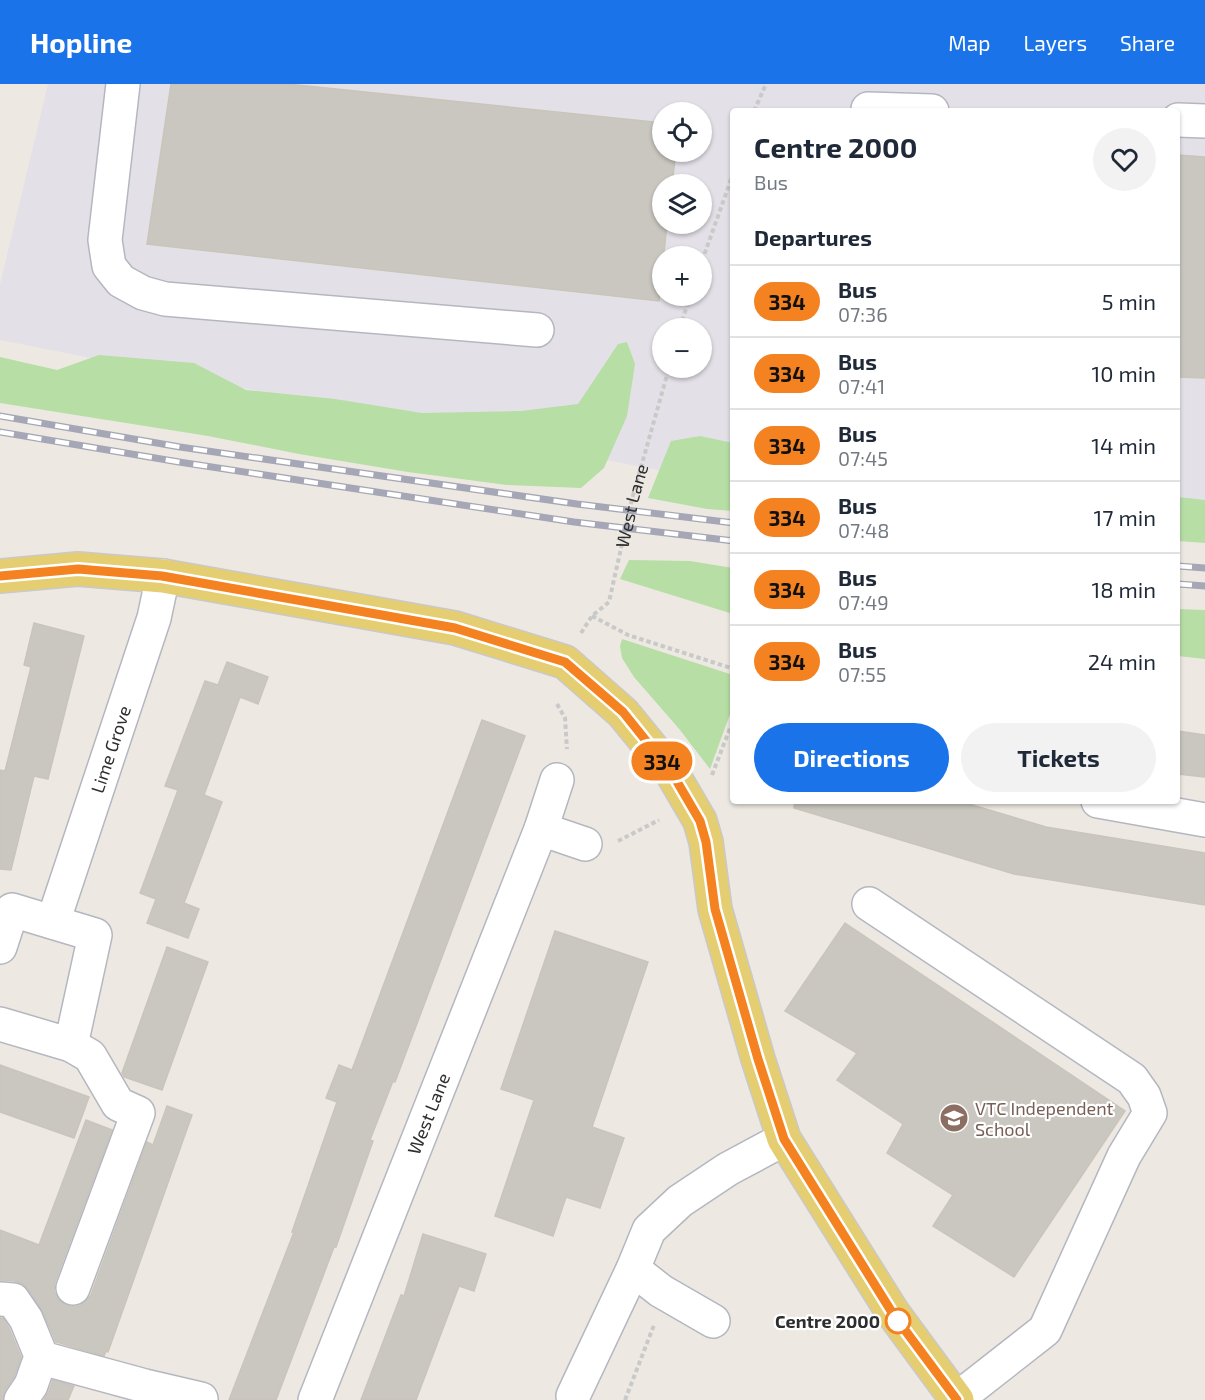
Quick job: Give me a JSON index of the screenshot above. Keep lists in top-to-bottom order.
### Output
{
  "streets": {
    "street": ["West Lane", "Lime Grove"]
  },
  "places": {
    "school or university": ["VTC Independent School"],
    "other": ["Centre 2000"]
  },
  "lines": ["bus line 334"],
  "page": {
    "header": "Hopline",
    "nav": ["Map", "Layers", "Share"],
    "on_map": "334",
    "map_buttons": ["+", "−"],
    "heading": [
      ["Centre 2000", "Bus"],
      "Departures"
    ],
    "list": [
      {
        "mark": "334",
        "name": "Bus",
        "note": "07:36",
        "value": "5 min"
      },
      {
        "mark": "334",
        "name": "Bus",
        "note": "07:41",
        "value": "10 min"
      },
      {
        "mark": "334",
        "name": "Bus",
        "note": "07:45",
        "value": "14 min"
      },
      {
        "mark": "334",
        "name": "Bus",
        "note": "07:48",
        "value": "17 min"
      },
      {
        "mark": "334",
        "name": "Bus",
        "note": "07:49",
        "value": "18 min"
      },
      {
        "mark": "334",
        "name": "Bus",
        "note": "07:55",
        "value": "24 min"
      }
    ],
    "buttons": ["Directions", "Tickets"]
  }
}
